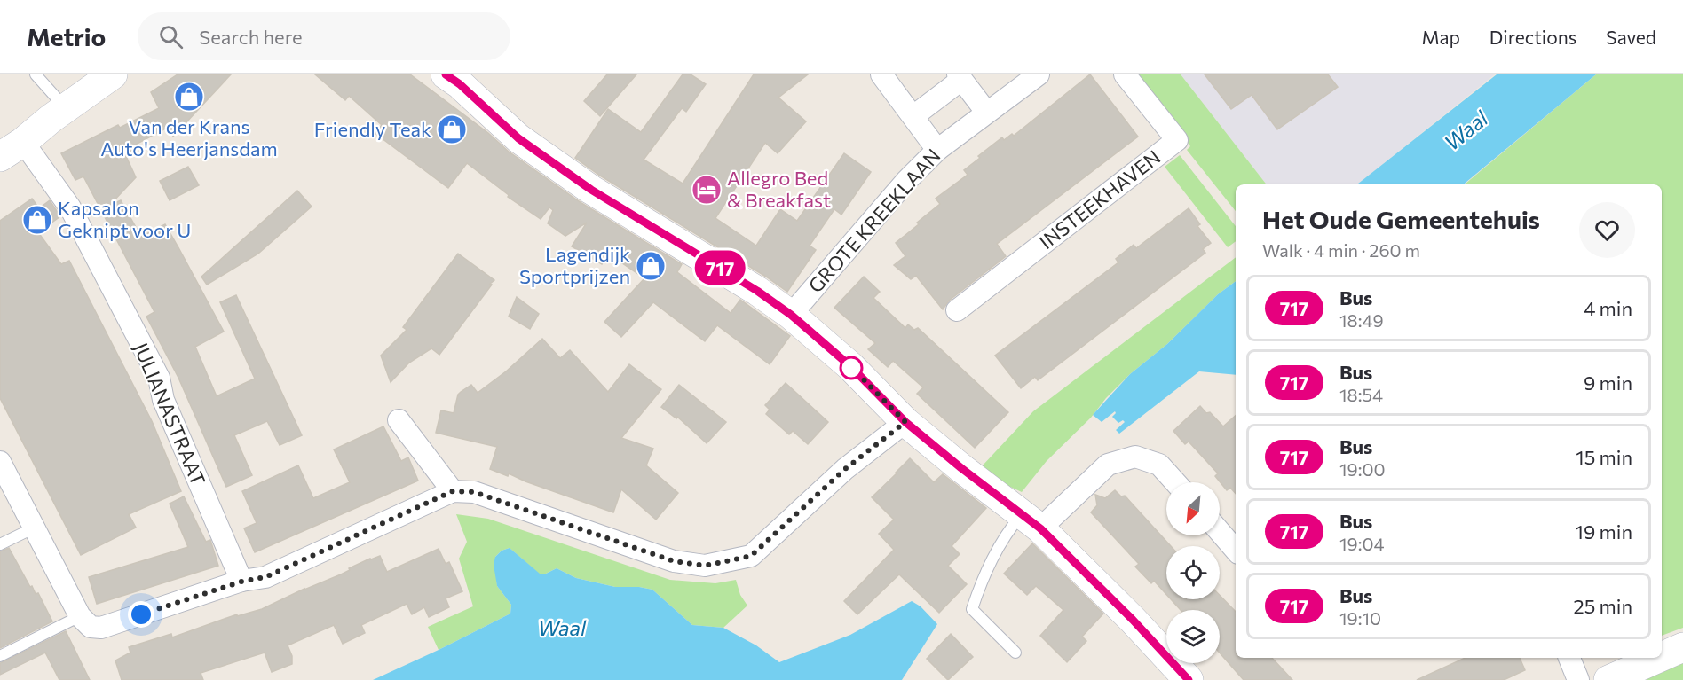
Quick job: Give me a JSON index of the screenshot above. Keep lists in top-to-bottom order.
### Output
{
  "streets": {
    "street": ["INSTEEKHAVEN", "GROTE KREEKLAAN", "JULIANASTRAAT"]
  },
  "water": ["Waal"],
  "places": {
    "shop": [
      "Van der Krans Auto's Heerjansdam",
      "Friendly Teak",
      "Kapsalon Geknipt voor U",
      "Lagendijk Sportprijzen"
    ],
    "hotel": ["Allegro Bed & Breakfast"]
  },
  "lines": ["bus line 717"],
  "north": "bottom left",
  "page": {
    "header": "Metrio",
    "search": "Search here",
    "nav": ["Map", "Directions", "Saved"],
    "on_map": "717",
    "heading": ["Het Oude Gemeentehuis", "Walk · 4 min · 260 m"],
    "list": [
      {
        "mark": "717",
        "name": "Bus",
        "note": "18:49",
        "value": "4 min"
      },
      {
        "mark": "717",
        "name": "Bus",
        "note": "18:54",
        "value": "9 min"
      },
      {
        "mark": "717",
        "name": "Bus",
        "note": "19:00",
        "value": "15 min"
      },
      {
        "mark": "717",
        "name": "Bus",
        "note": "19:04",
        "value": "19 min"
      },
      {
        "mark": "717",
        "name": "Bus",
        "note": "19:10",
        "value": "25 min"
      }
    ]
  }
}
